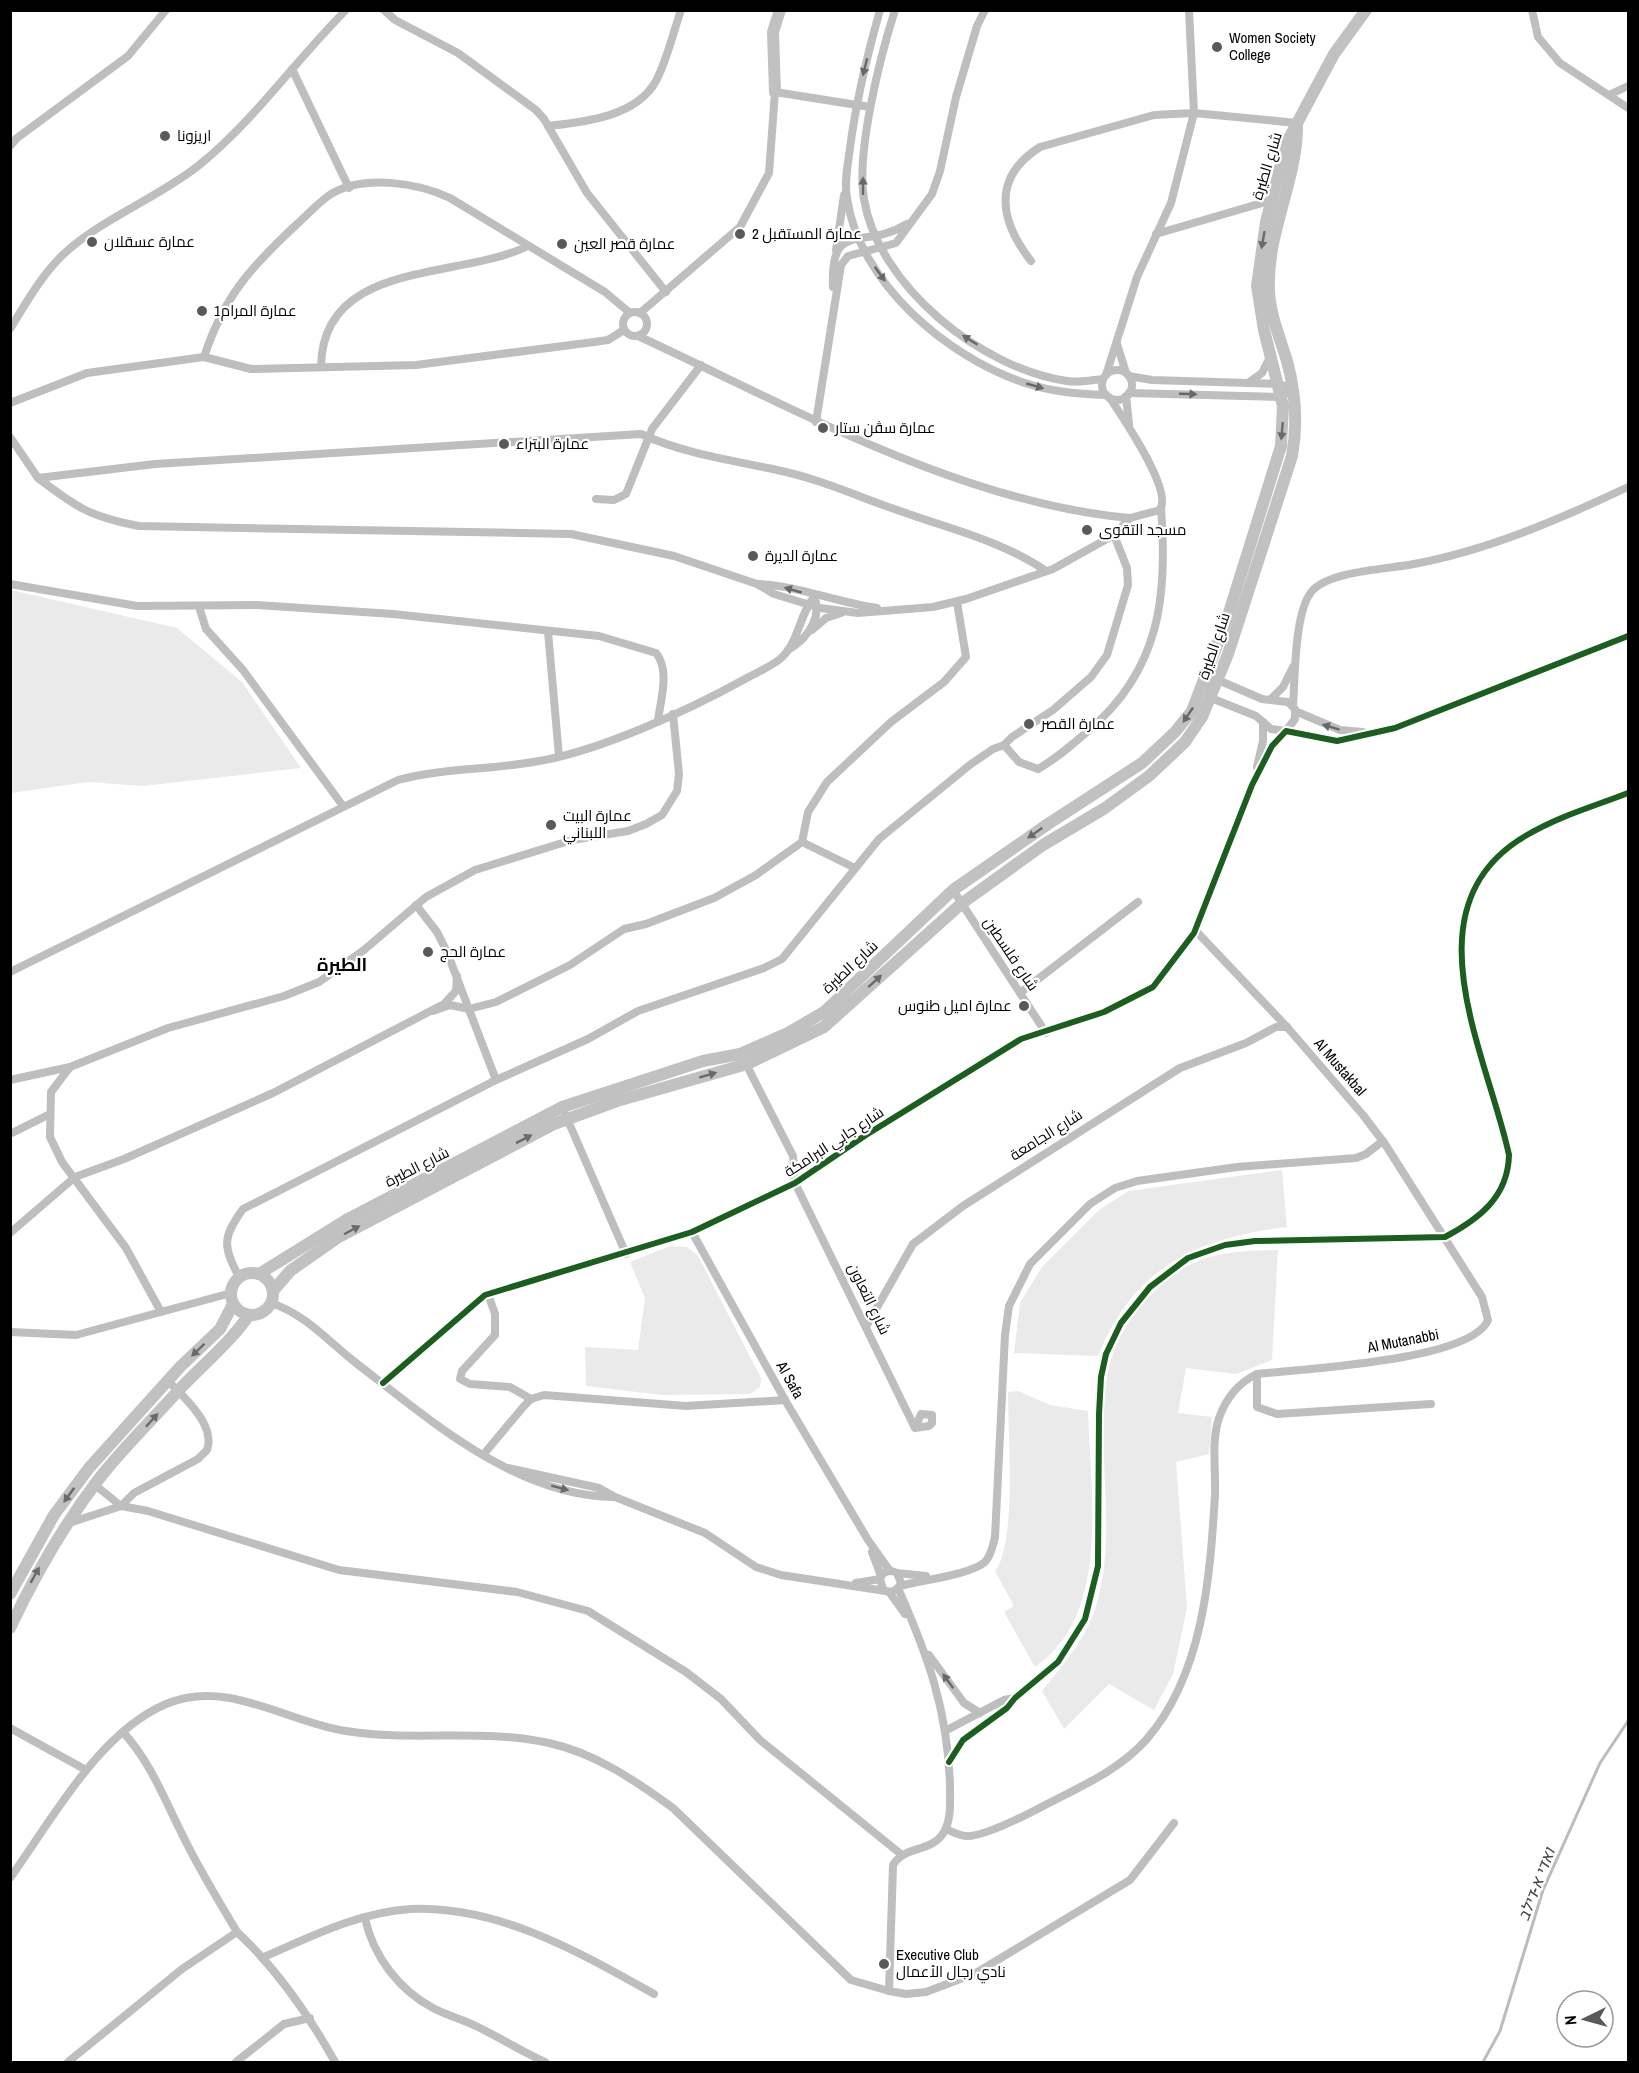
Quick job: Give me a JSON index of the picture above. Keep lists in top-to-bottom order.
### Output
{
  "streets": {
    "main road": ["شارع الطيرة"],
    "street": [
      "شارع فلسطين",
      "Al Mustakbal",
      "شارع الجامعة",
      "شارع جابي البرامكة",
      "شارع التعاون",
      "Al Mutanabbi",
      "Al Safa"
    ]
  },
  "crossings": [
    ["شارع الطيرة", "شارع فلسطين"],
    ["شارع فلسطين", "شارع جابي البرامكة"],
    ["Al Mustakbal", "شارع الجامعة"],
    ["Al Mustakbal", "شارع جابي البرامكة"],
    ["Al Mustakbal", "Al Mutanabbi"],
    ["شارع الجامعة", "شارع التعاون"],
    ["شارع جابي البرامكة", "شارع التعاون"],
    ["شارع جابي البرامكة", "Al Safa"]
  ],
  "districts": ["الطيرة"],
  "water": ["ואדי א-דילב"],
  "places": [
    "Women Society College",
    "اريزونا",
    "عمارة المستقبل 2",
    "عمارة عسقلان",
    "عمارة قصر العين",
    "عمارة المرام1",
    "عمارة سڤن ستار",
    "عمارة البتراء",
    "مسجد التقوى",
    "عمارة الديرة",
    "عمارة القصر",
    "عمارة البيت اللبناني",
    "عمارة الحج",
    "عمارة اميل طنوس",
    "Executive Club نادي رجال الأعمال"
  ],
  "north": "left"
}
